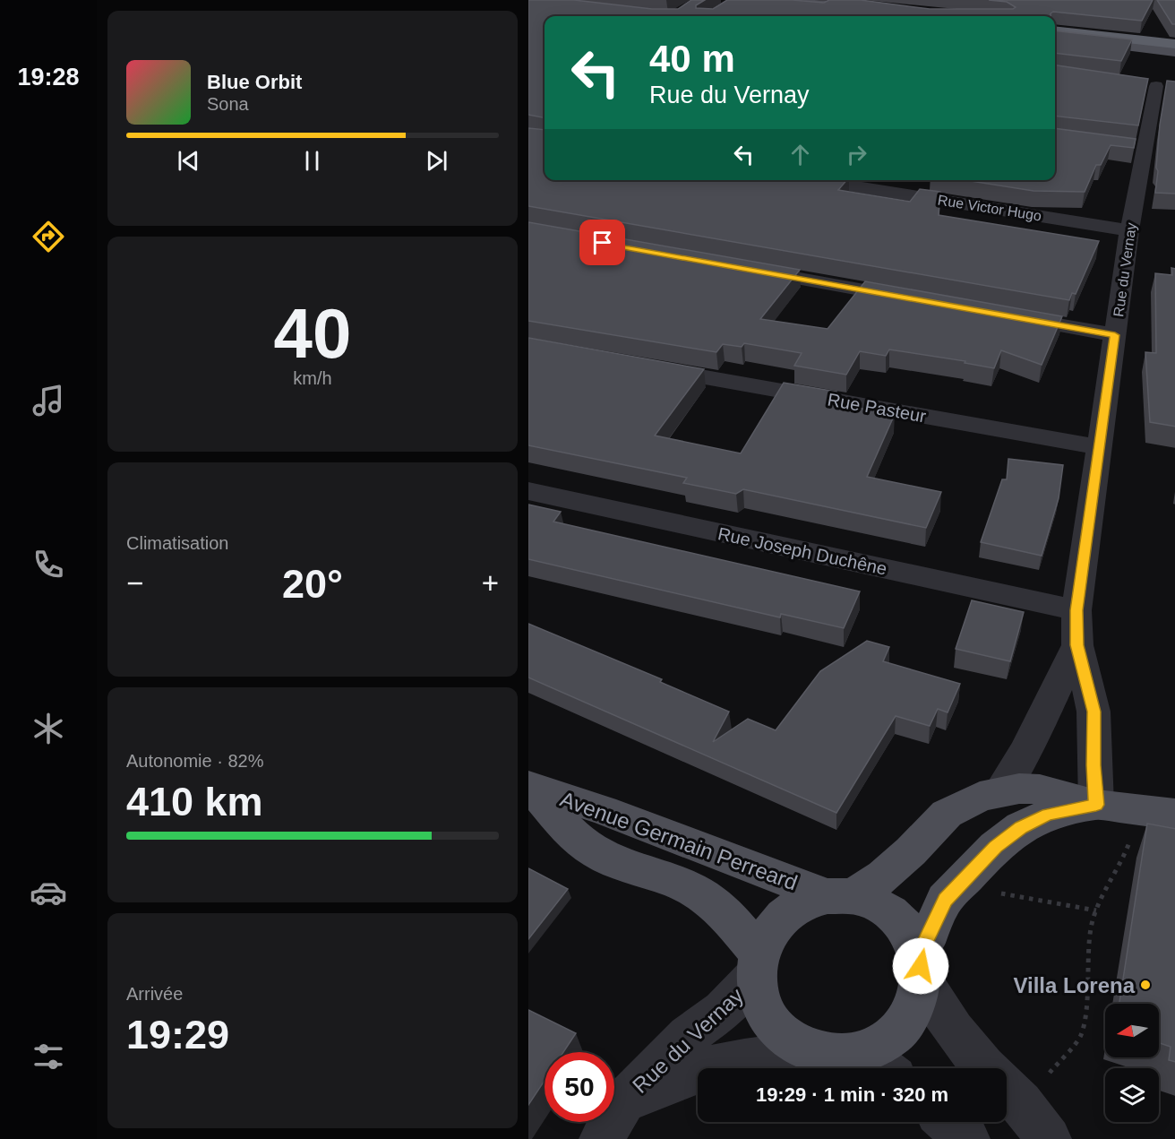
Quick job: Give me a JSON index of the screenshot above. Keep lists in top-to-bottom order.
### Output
{
  "streets": {
    "main road": ["Avenue Germain Perreard"],
    "street": [
      "Rue Victor Hugo",
      "Rue du Vernay",
      "Rue Pasteur",
      "Rue Joseph Duchêne"
    ]
  },
  "crossings": [
    ["Rue Victor Hugo", "Rue du Vernay"],
    ["Rue du Vernay", "Rue Pasteur"],
    ["Rue du Vernay", "Rue Joseph Duchêne"],
    ["Rue du Vernay", "Avenue Germain Perreard"]
  ],
  "places": ["Villa Lorena"],
  "north": "left",
  "page": {
    "tabs": "19:28",
    "turn": ["40 m", "Rue du Vernay"],
    "song": ["Blue Orbit", "Sona"],
    "tile": [
      ["40", "km/h"],
      "Climatisation",
      ["Autonomie · 82%", "410 km"],
      ["Arrivée", "19:29"]
    ],
    "heat": ["−", "20°", "+"],
    "limit": "50",
    "trip": "19:29 · 1 min · 320 m"
  }
}
